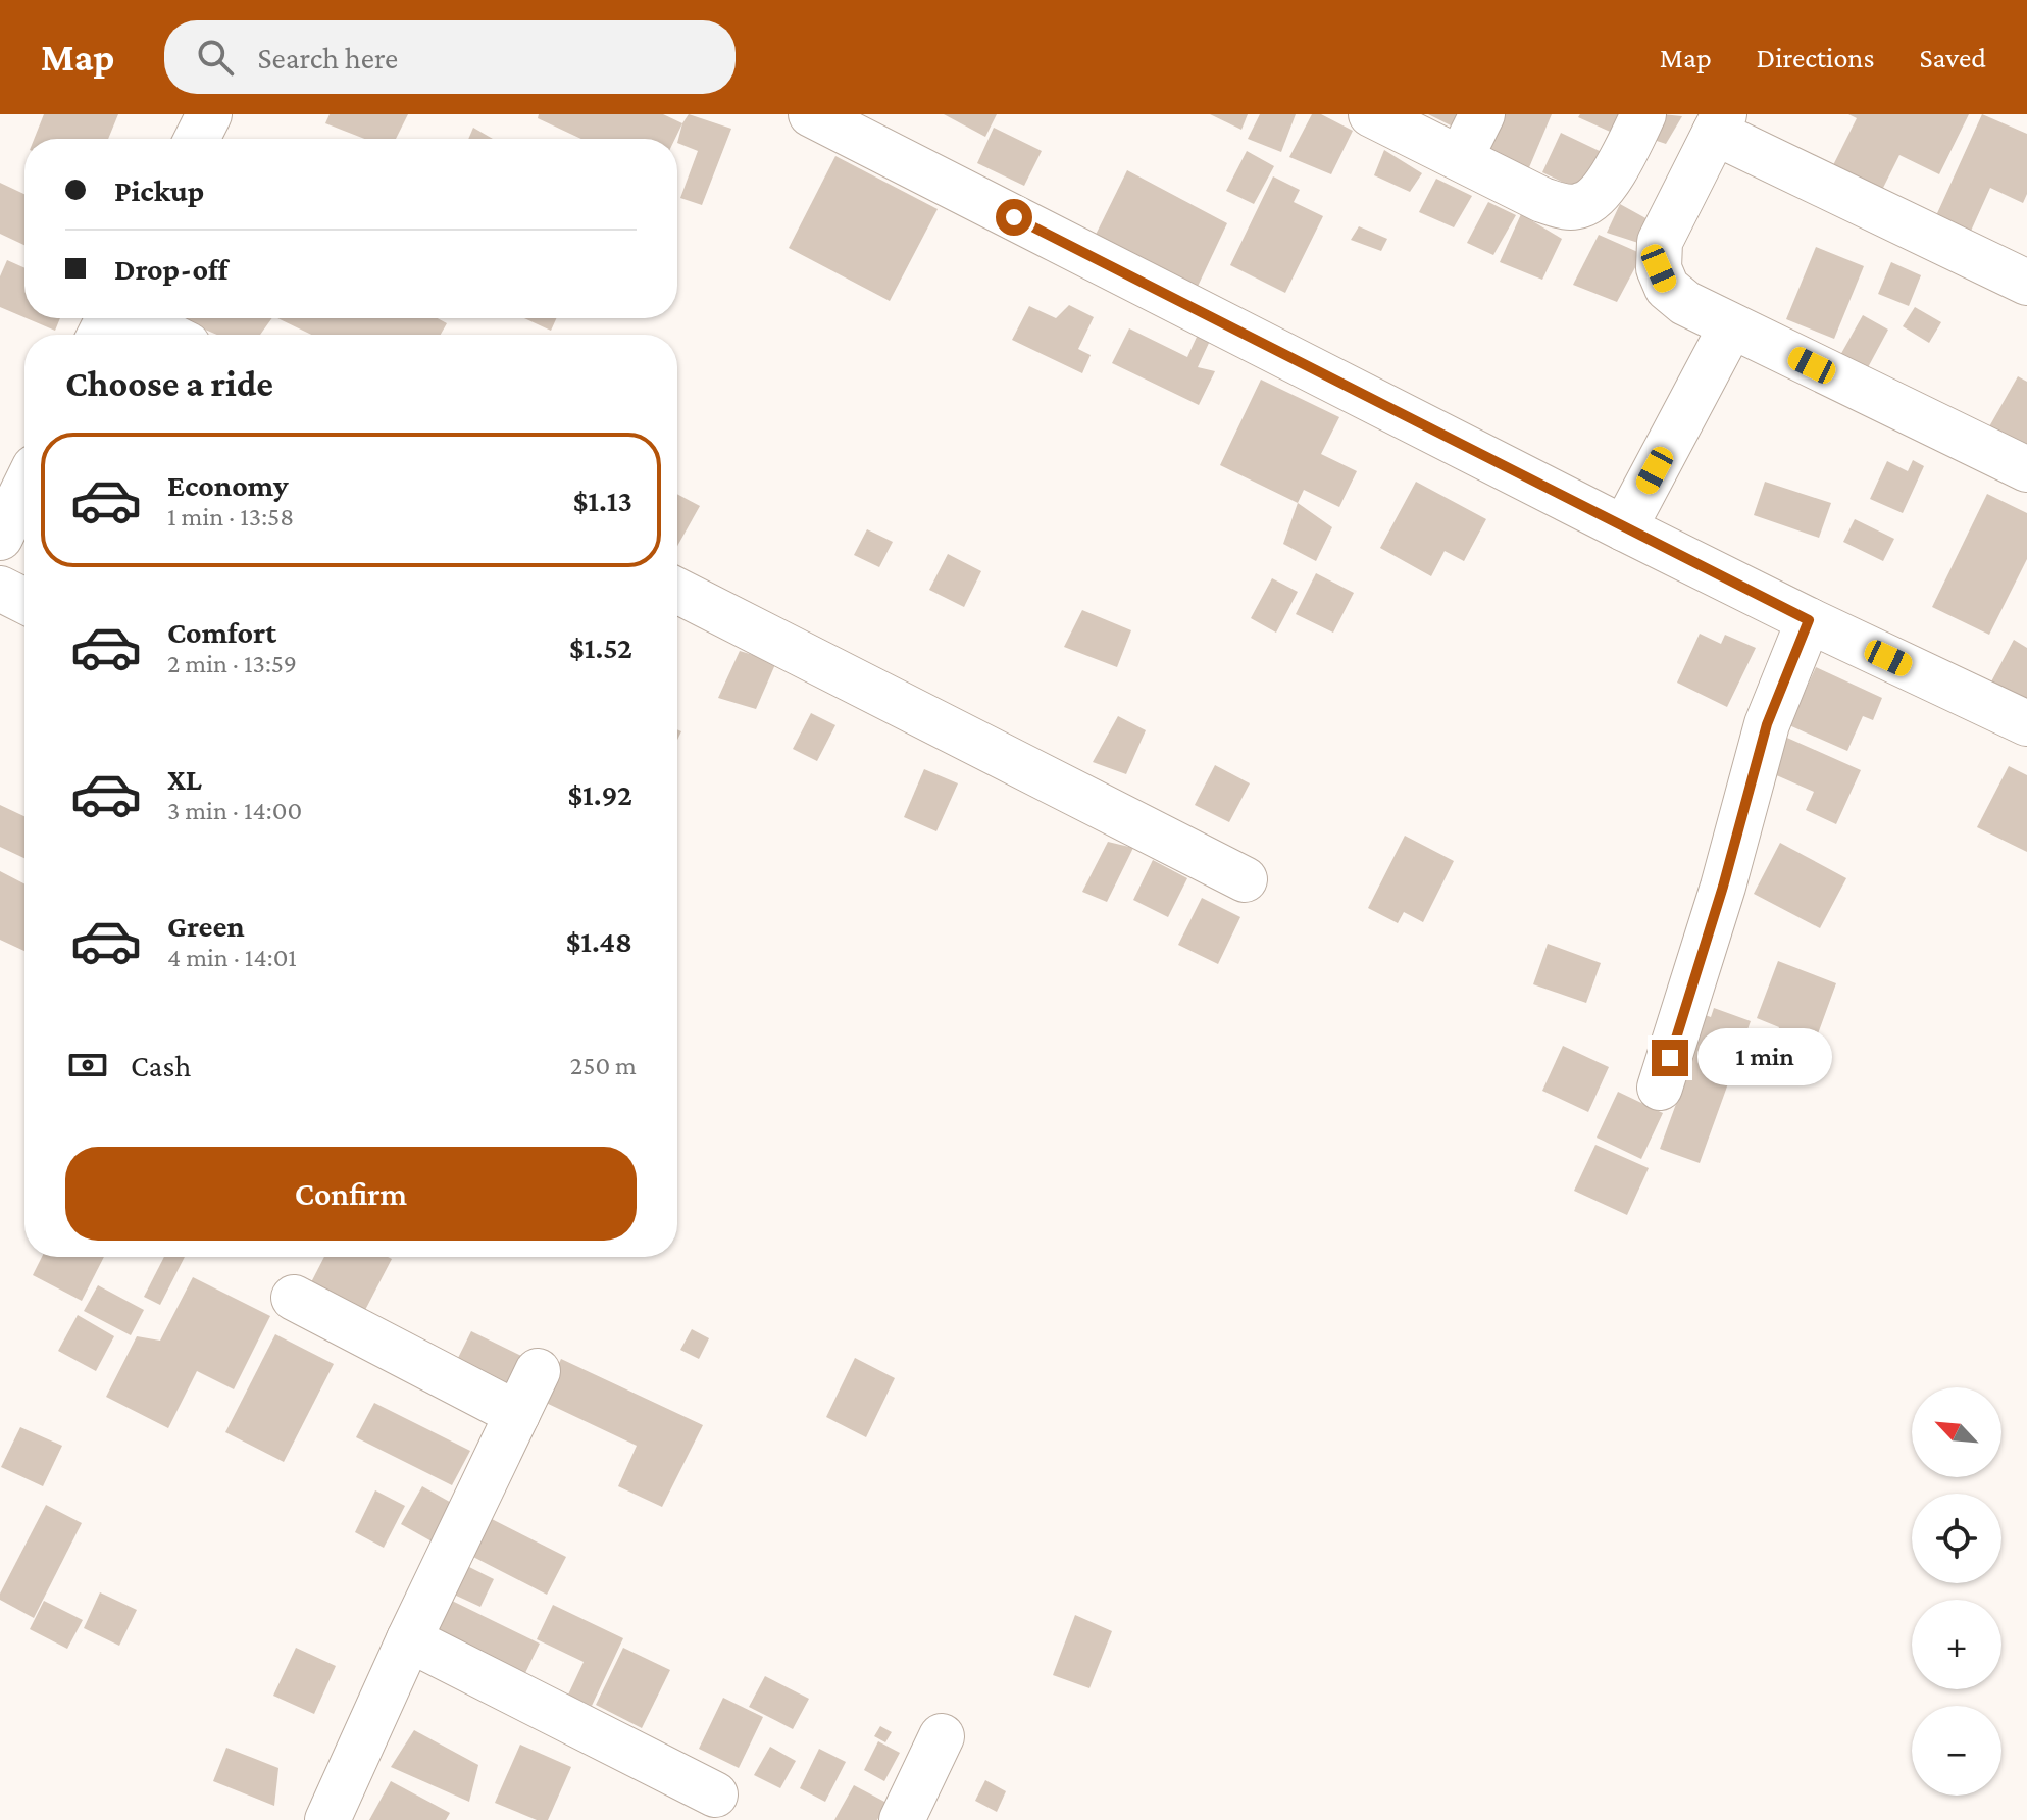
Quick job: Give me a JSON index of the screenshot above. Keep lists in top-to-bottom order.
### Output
{
  "north": "top left",
  "page": {
    "header": "Map",
    "search": "Search here",
    "nav": ["Map", "Directions", "Saved"],
    "banner": ["Pickup", "Drop-off"],
    "heading": "Choose a ride",
    "list": [
      {
        "name": "Economy",
        "note": "1 min · 13:58",
        "value": "$1.13"
      },
      {
        "name": "Comfort",
        "note": "2 min · 13:59",
        "value": "$1.52"
      },
      {
        "name": "XL",
        "note": "3 min · 14:00",
        "value": "$1.92"
      },
      {
        "name": "Green",
        "note": "4 min · 14:01",
        "value": "$1.48"
      }
    ],
    "pay": ["Cash", "250 m"],
    "bubble": "1 min",
    "buttons": "Confirm",
    "map_buttons": ["+", "−"]
  }
}
